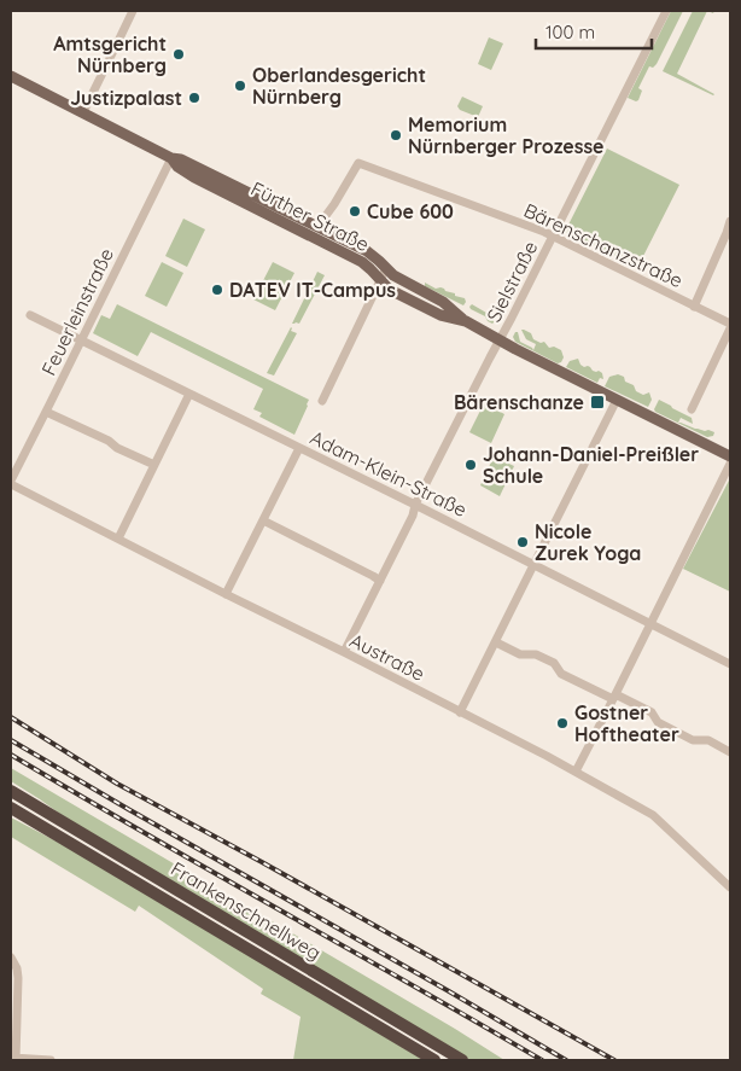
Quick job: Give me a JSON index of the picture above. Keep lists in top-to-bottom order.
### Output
{
  "streets": {
    "highway": ["Frankenschnellweg"],
    "main road": ["Fürther Straße"],
    "street": [
      "Bärenschanzstraße",
      "Sielstraße",
      "Feuerleinstraße",
      "Adam-Klein-Straße",
      "Austraße"
    ]
  },
  "crossings": [
    ["Fürther Straße", "Bärenschanzstraße"],
    ["Fürther Straße", "Sielstraße"],
    ["Fürther Straße", "Feuerleinstraße"],
    ["Bärenschanzstraße", "Sielstraße"],
    ["Sielstraße", "Adam-Klein-Straße"],
    ["Sielstraße", "Austraße"],
    ["Feuerleinstraße", "Adam-Klein-Straße"],
    ["Feuerleinstraße", "Austraße"]
  ],
  "places": {
    "other": [
      "Amtsgericht Nürnberg",
      "Oberlandesgericht Nürnberg",
      "Justizpalast",
      "Memorium Nürnberger Prozesse",
      "Cube 600",
      "DATEV IT-Campus",
      "Johann-Daniel-Preißler Schule",
      "Nicole Zurek Yoga",
      "Gostner Hoftheater"
    ],
    "transit": ["Bärenschanze"]
  },
  "scale_bar": "100 m"
}
